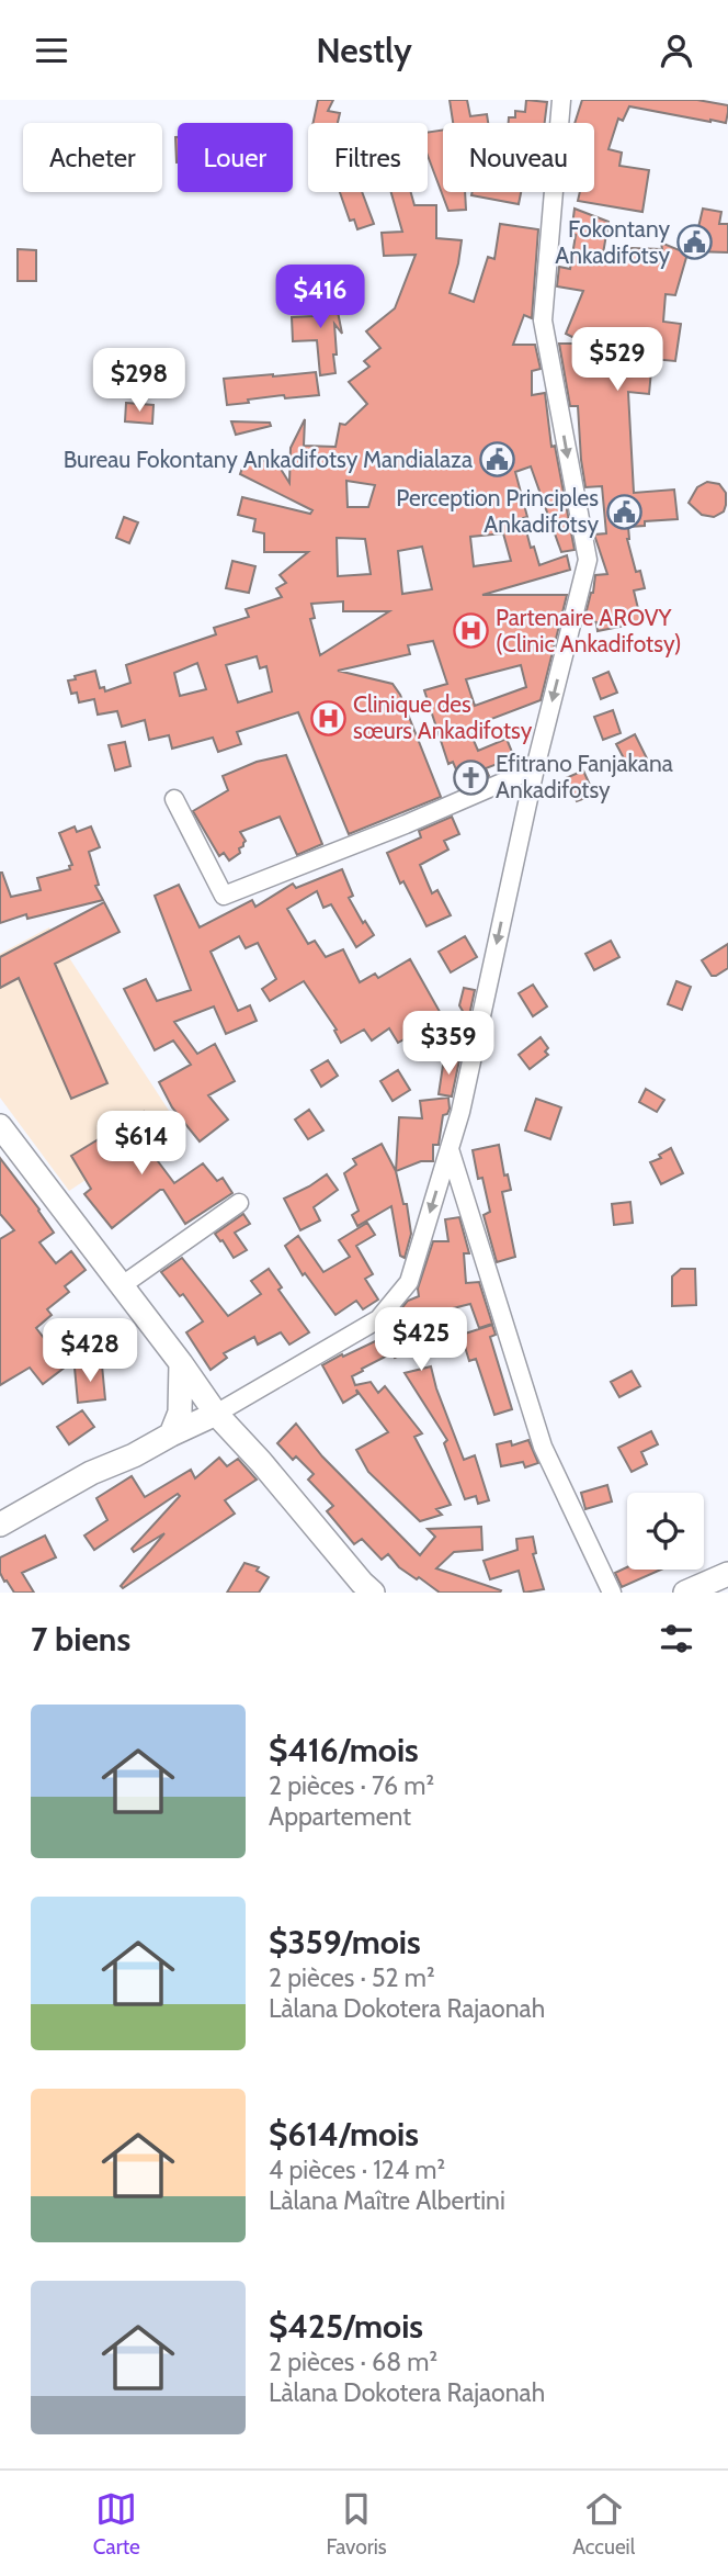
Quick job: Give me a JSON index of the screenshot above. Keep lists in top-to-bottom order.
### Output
{
  "places": {
    "public building": ["Fokontany Ankadifotsy", "Bureau Fokontany Ankadifotsy Mandialaza", "Perception Principles Ankadifotsy"],
    "hospital": ["Partenaire AROVY (Clinic Ankadifotsy)", "Clinique des sœurs Ankadifotsy"],
    "church": ["Efitrano Fanjakana Ankadifotsy"]
  },
  "page": {
    "header": "Nestly",
    "chip": [
      "Acheter",
      "Louer",
      "Filtres",
      "Nouveau"
    ],
    "price": [
      "$416",
      "$529",
      "$298",
      "$359",
      "$614",
      "$425",
      "$428"
    ],
    "heading": "7 biens",
    "list": [
      {
        "name": "$416/mois",
        "note": "2 pièces · 76 m² · Appartement"
      },
      {
        "name": "$359/mois",
        "note": "2 pièces · 52 m² · Làlana Dokotera Rajaonah"
      },
      {
        "name": "$614/mois",
        "note": "4 pièces · 124 m² · Làlana Maître Albertini"
      },
      {
        "name": "$425/mois",
        "note": "2 pièces · 68 m² · Làlana Dokotera Rajaonah"
      }
    ],
    "tabs": ["Carte", "Favoris", "Accueil"]
  }
}
